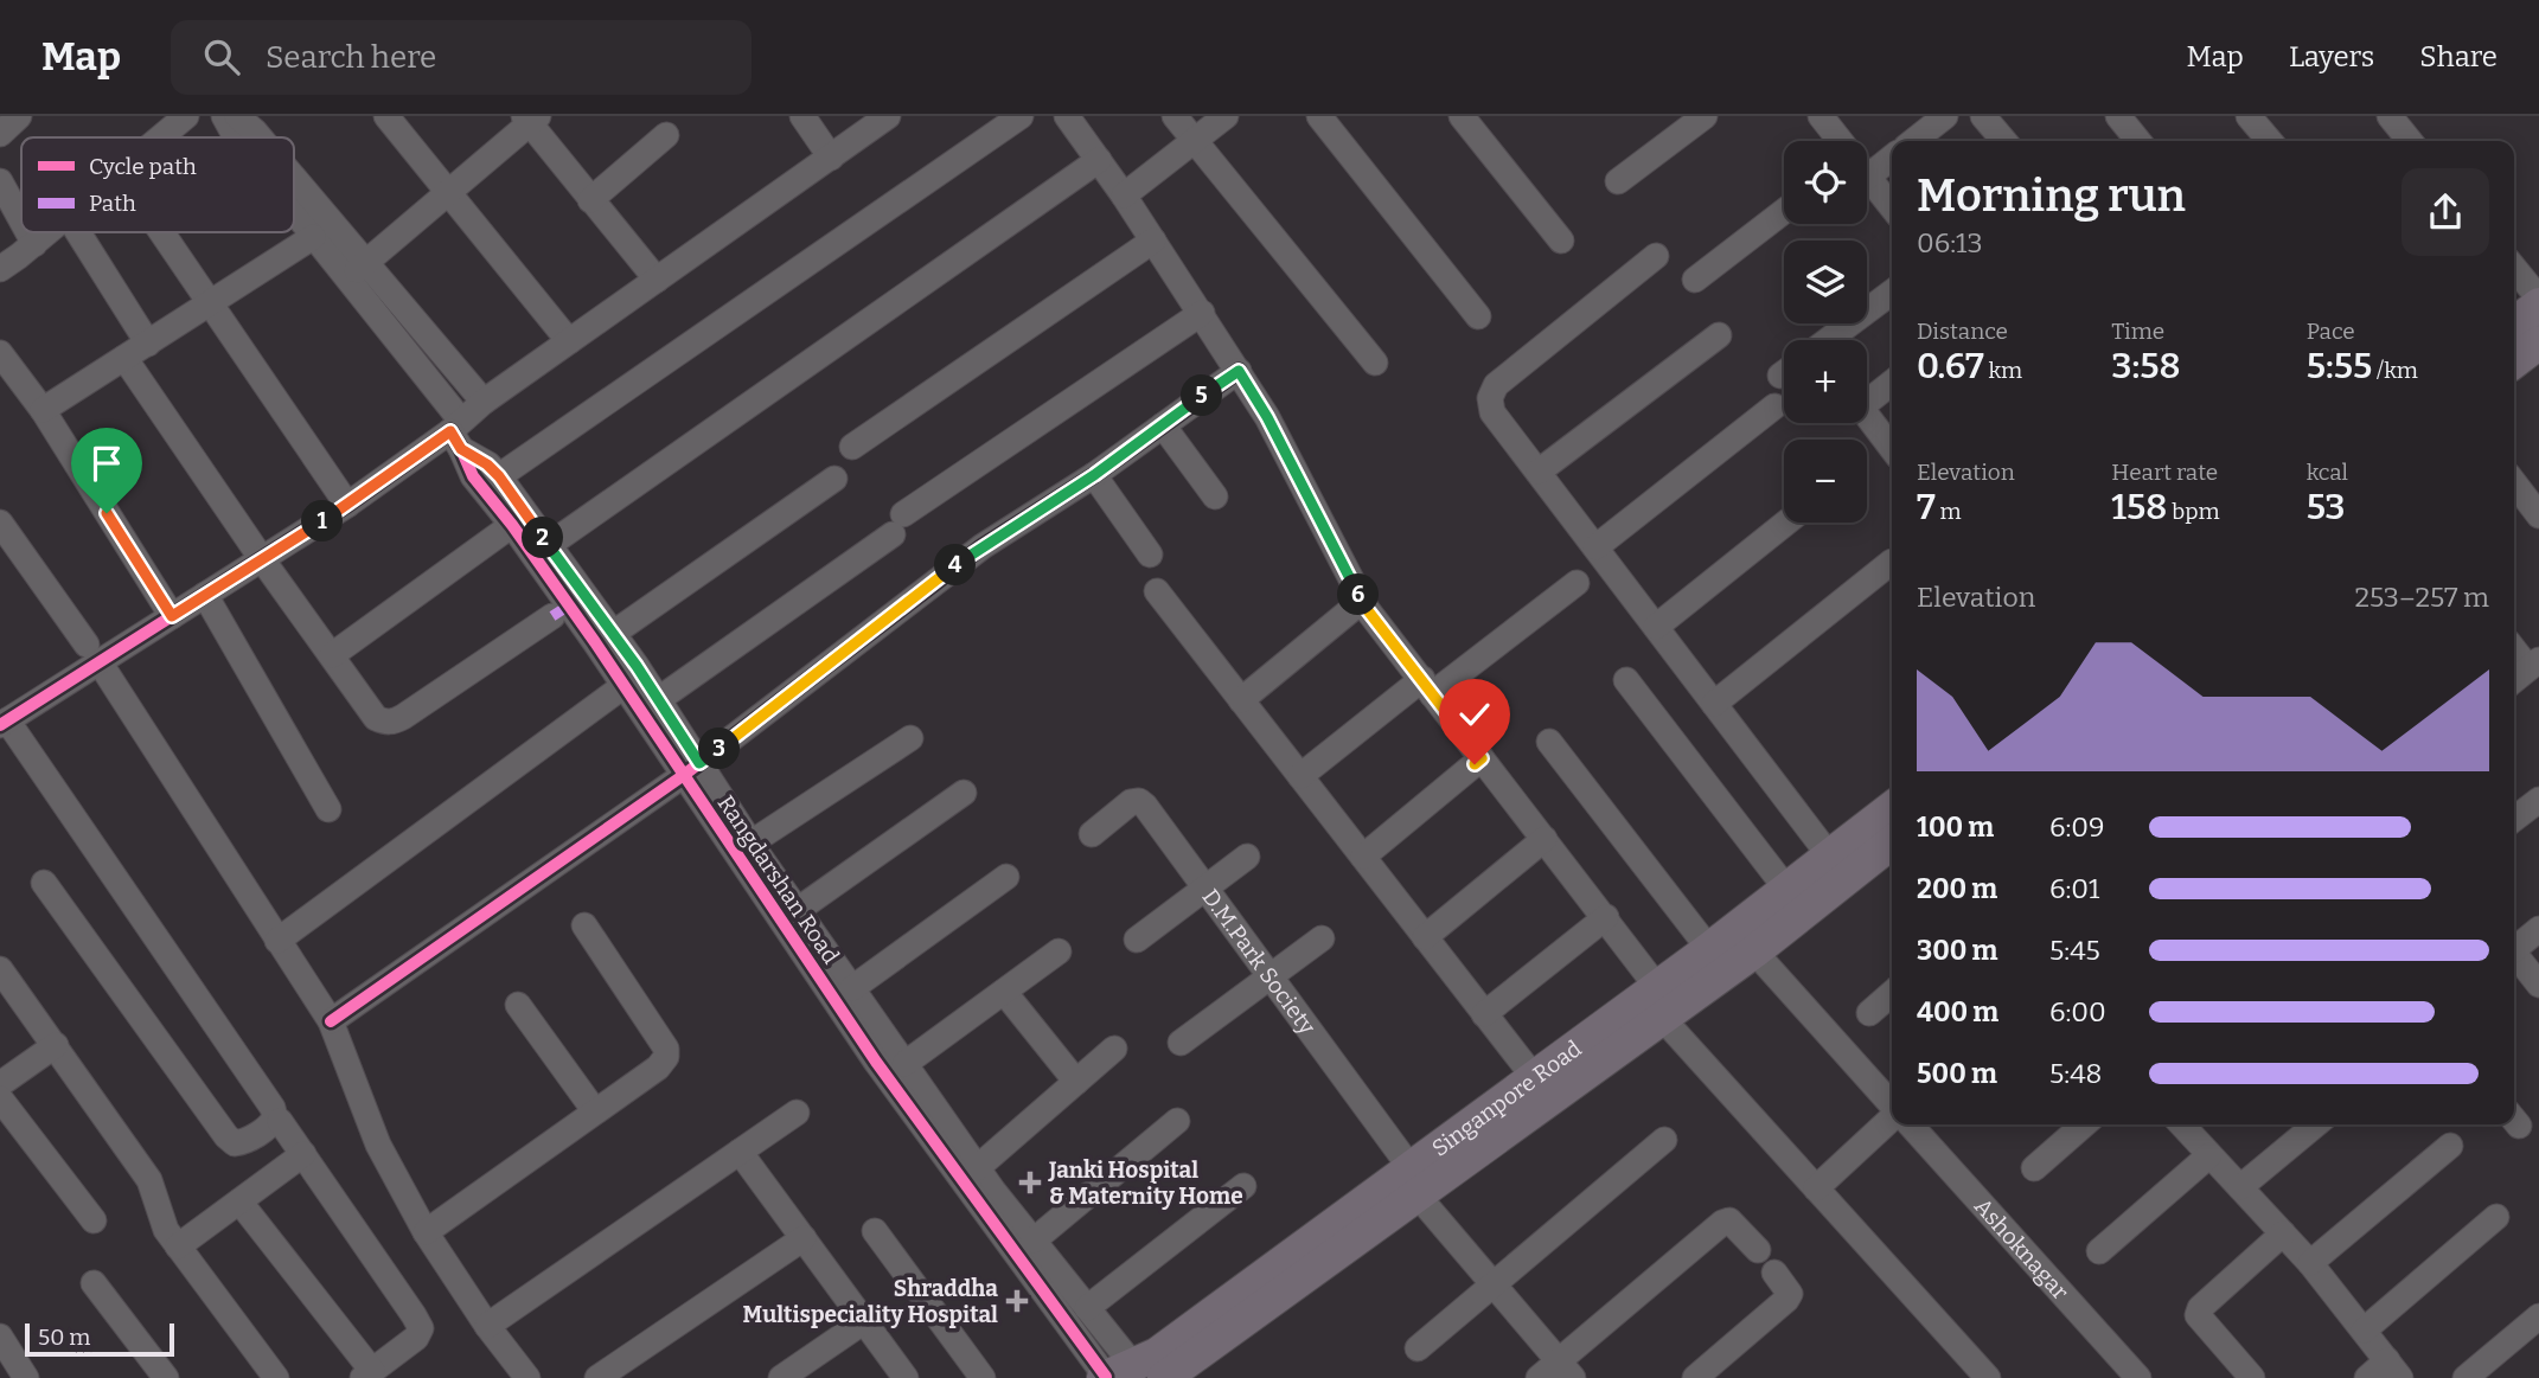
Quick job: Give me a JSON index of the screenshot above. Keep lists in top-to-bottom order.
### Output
{
  "streets": {
    "main road": ["Singanpore Road"],
    "street": ["Rangdarshan Road", "D.M.Park Society", "Ashoknagar"]
  },
  "crossings": [
    ["Rangdarshan Road", "Singanpore Road"],
    ["D.M.Park Society", "Singanpore Road"]
  ],
  "places": {
    "health": ["Janki Hospital & Maternity Home", "Shraddha Multispeciality Hospital"]
  },
  "legend": ["Cycle path", "Path"],
  "scale_bar": "50 m",
  "page": {
    "header": "Map",
    "search": "Search here",
    "nav": ["Map", "Layers", "Share"],
    "map_buttons": ["+", "−"],
    "heading": ["Morning run", "06:13"],
    "stats": [
      ["Distance", "0.67 km"],
      ["Time", "3:58"],
      ["Pace", "5:55 /km"],
      ["Elevation", "7 m"],
      ["Heart rate", "158 bpm"],
      ["kcal", "53"]
    ],
    "pins": [
      "5",
      "1",
      "2",
      "4",
      "6",
      "3"
    ],
    "chart": ["Elevation", "253–257 m"],
    "list": [
      {
        "name": "100 m",
        "note": "6:09"
      },
      {
        "name": "200 m",
        "note": "6:01"
      },
      {
        "name": "300 m",
        "note": "5:45"
      },
      {
        "name": "400 m",
        "note": "6:00"
      },
      {
        "name": "500 m",
        "note": "5:48"
      }
    ],
    "scale": "50 m"
  }
}
